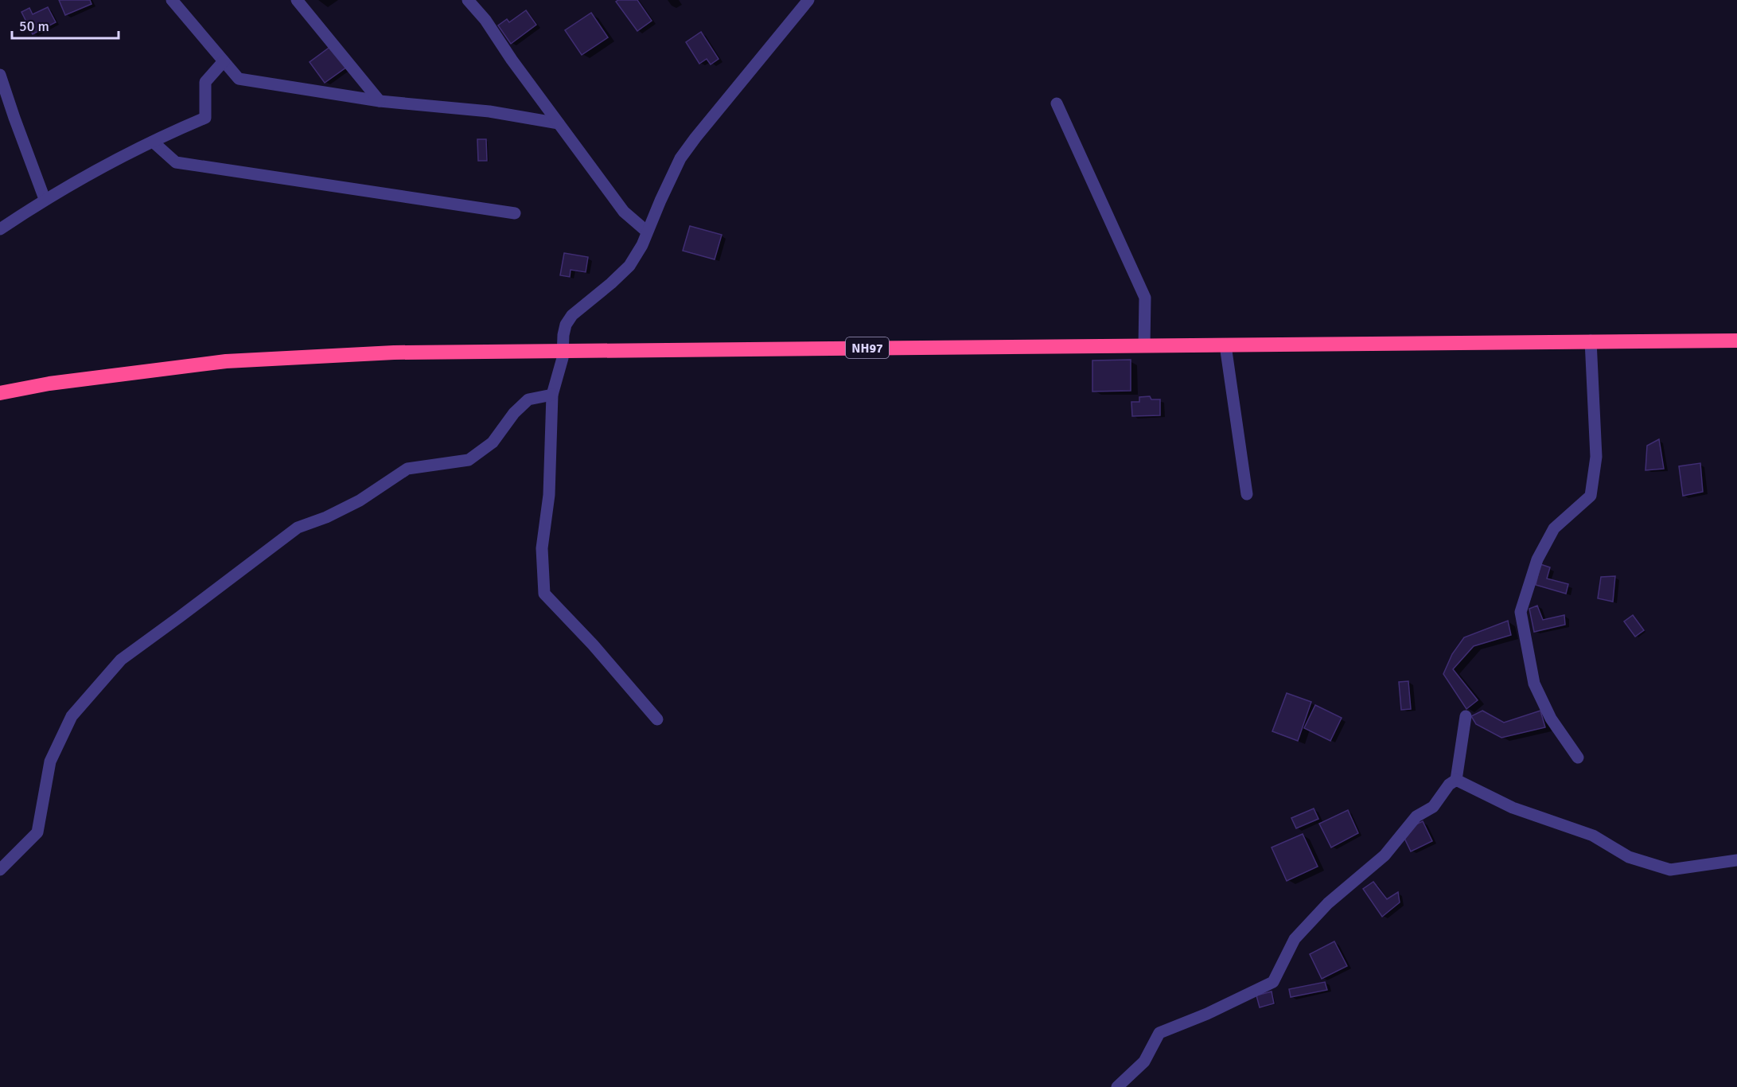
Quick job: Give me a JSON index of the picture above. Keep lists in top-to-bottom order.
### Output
{
  "streets": {
    "highway": ["NH97"]
  },
  "scale_bar": "50 m"
}
